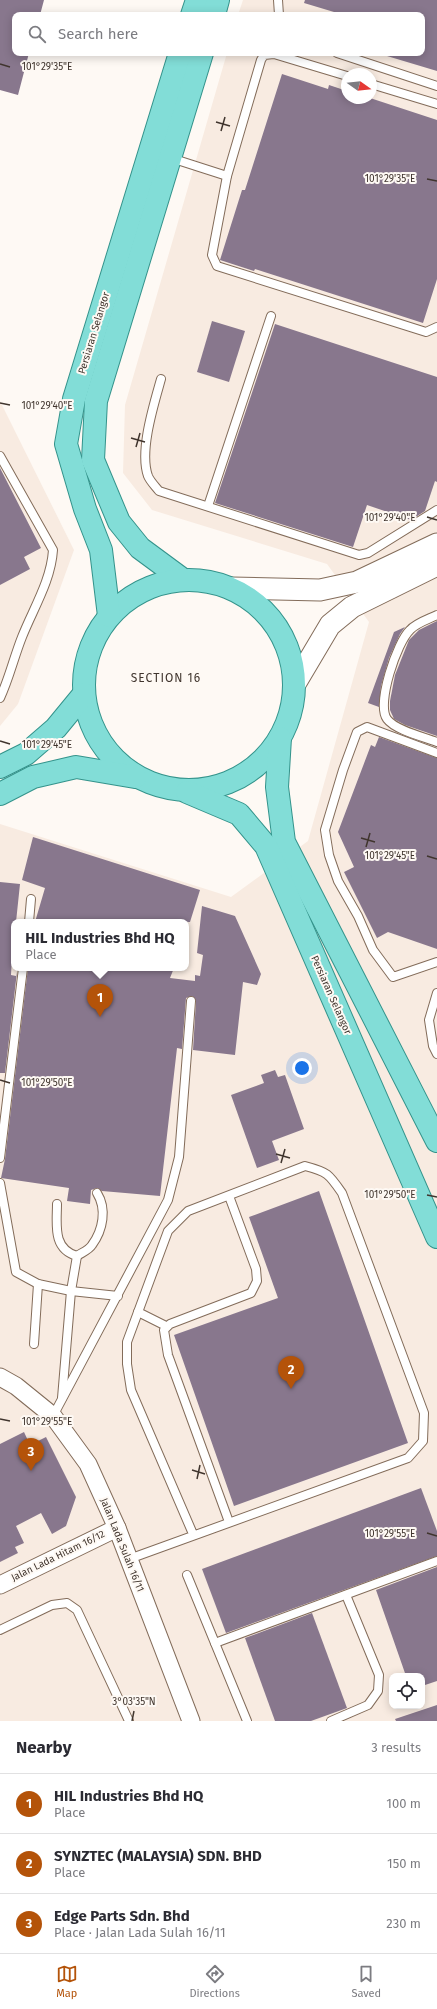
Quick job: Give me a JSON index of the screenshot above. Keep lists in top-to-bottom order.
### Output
{
  "streets": {
    "main road": ["Persiaran Selangor"],
    "street": ["Jalan Lada Sulah 16/11", "Jalan Lada Hitam 16/12"]
  },
  "crossings": [
    ["Jalan Lada Sulah 16/11", "Jalan Lada Hitam 16/12"]
  ],
  "districts": ["SECTION 16"],
  "north": "right",
  "page": {
    "search": "Search here",
    "popup": ["HIL Industries Bhd HQ", "Place"],
    "pins": ["1", "2", "3"],
    "heading": ["Nearby", "3 results"],
    "list": [
      {
        "mark": "1",
        "name": "HIL Industries Bhd HQ",
        "note": "Place",
        "value": "100 m"
      },
      {
        "mark": "2",
        "name": "SYNZTEC (MALAYSIA) SDN. BHD",
        "note": "Place",
        "value": "150 m"
      },
      {
        "mark": "3",
        "name": "Edge Parts Sdn. Bhd",
        "note": "Place · Jalan Lada Sulah 16/11",
        "value": "230 m"
      }
    ],
    "nav": ["Map", "Directions", "Saved"]
  },
  "coordinates": [
    "101°29'35\"E",
    "101°29'40\"E",
    "101°29'45\"E",
    "101°29'50\"E",
    "101°29'55\"E",
    "3°03'35\"N"
  ]
}
